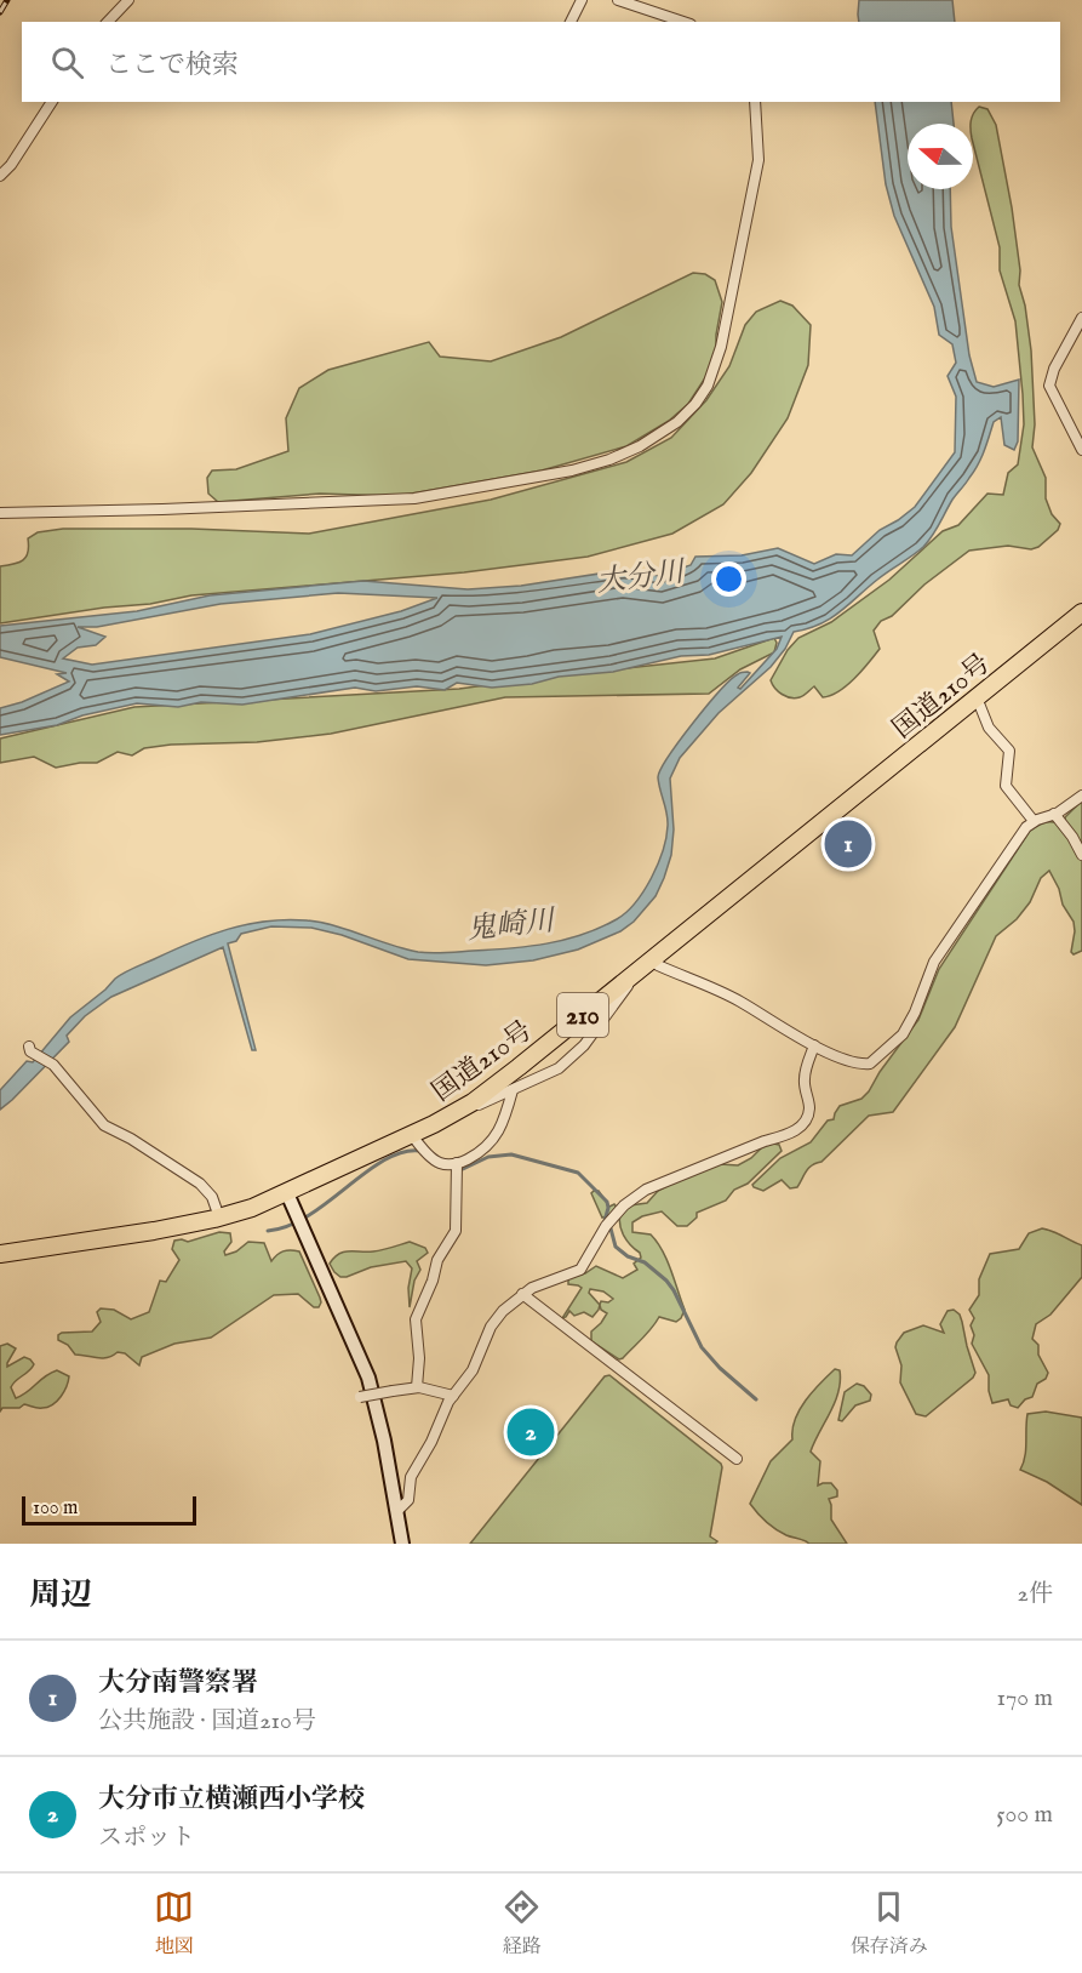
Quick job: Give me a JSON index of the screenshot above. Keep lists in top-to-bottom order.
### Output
{
  "streets": {
    "highway": ["国道210号", "210"]
  },
  "water": ["大分川", "鬼崎川"],
  "scale_bar": "100 m",
  "north": "left",
  "page": {
    "search": "ここで検索",
    "pins": ["1", "2"],
    "scale": "100 m",
    "heading": ["周辺", "2件"],
    "list": [
      {
        "mark": "1",
        "name": "大分南警察署",
        "note": "公共施設 · 国道210号",
        "value": "170 m"
      },
      {
        "mark": "2",
        "name": "大分市立横瀬西小学校",
        "note": "スポット",
        "value": "500 m"
      }
    ],
    "nav": ["地図", "経路", "保存済み"]
  }
}
